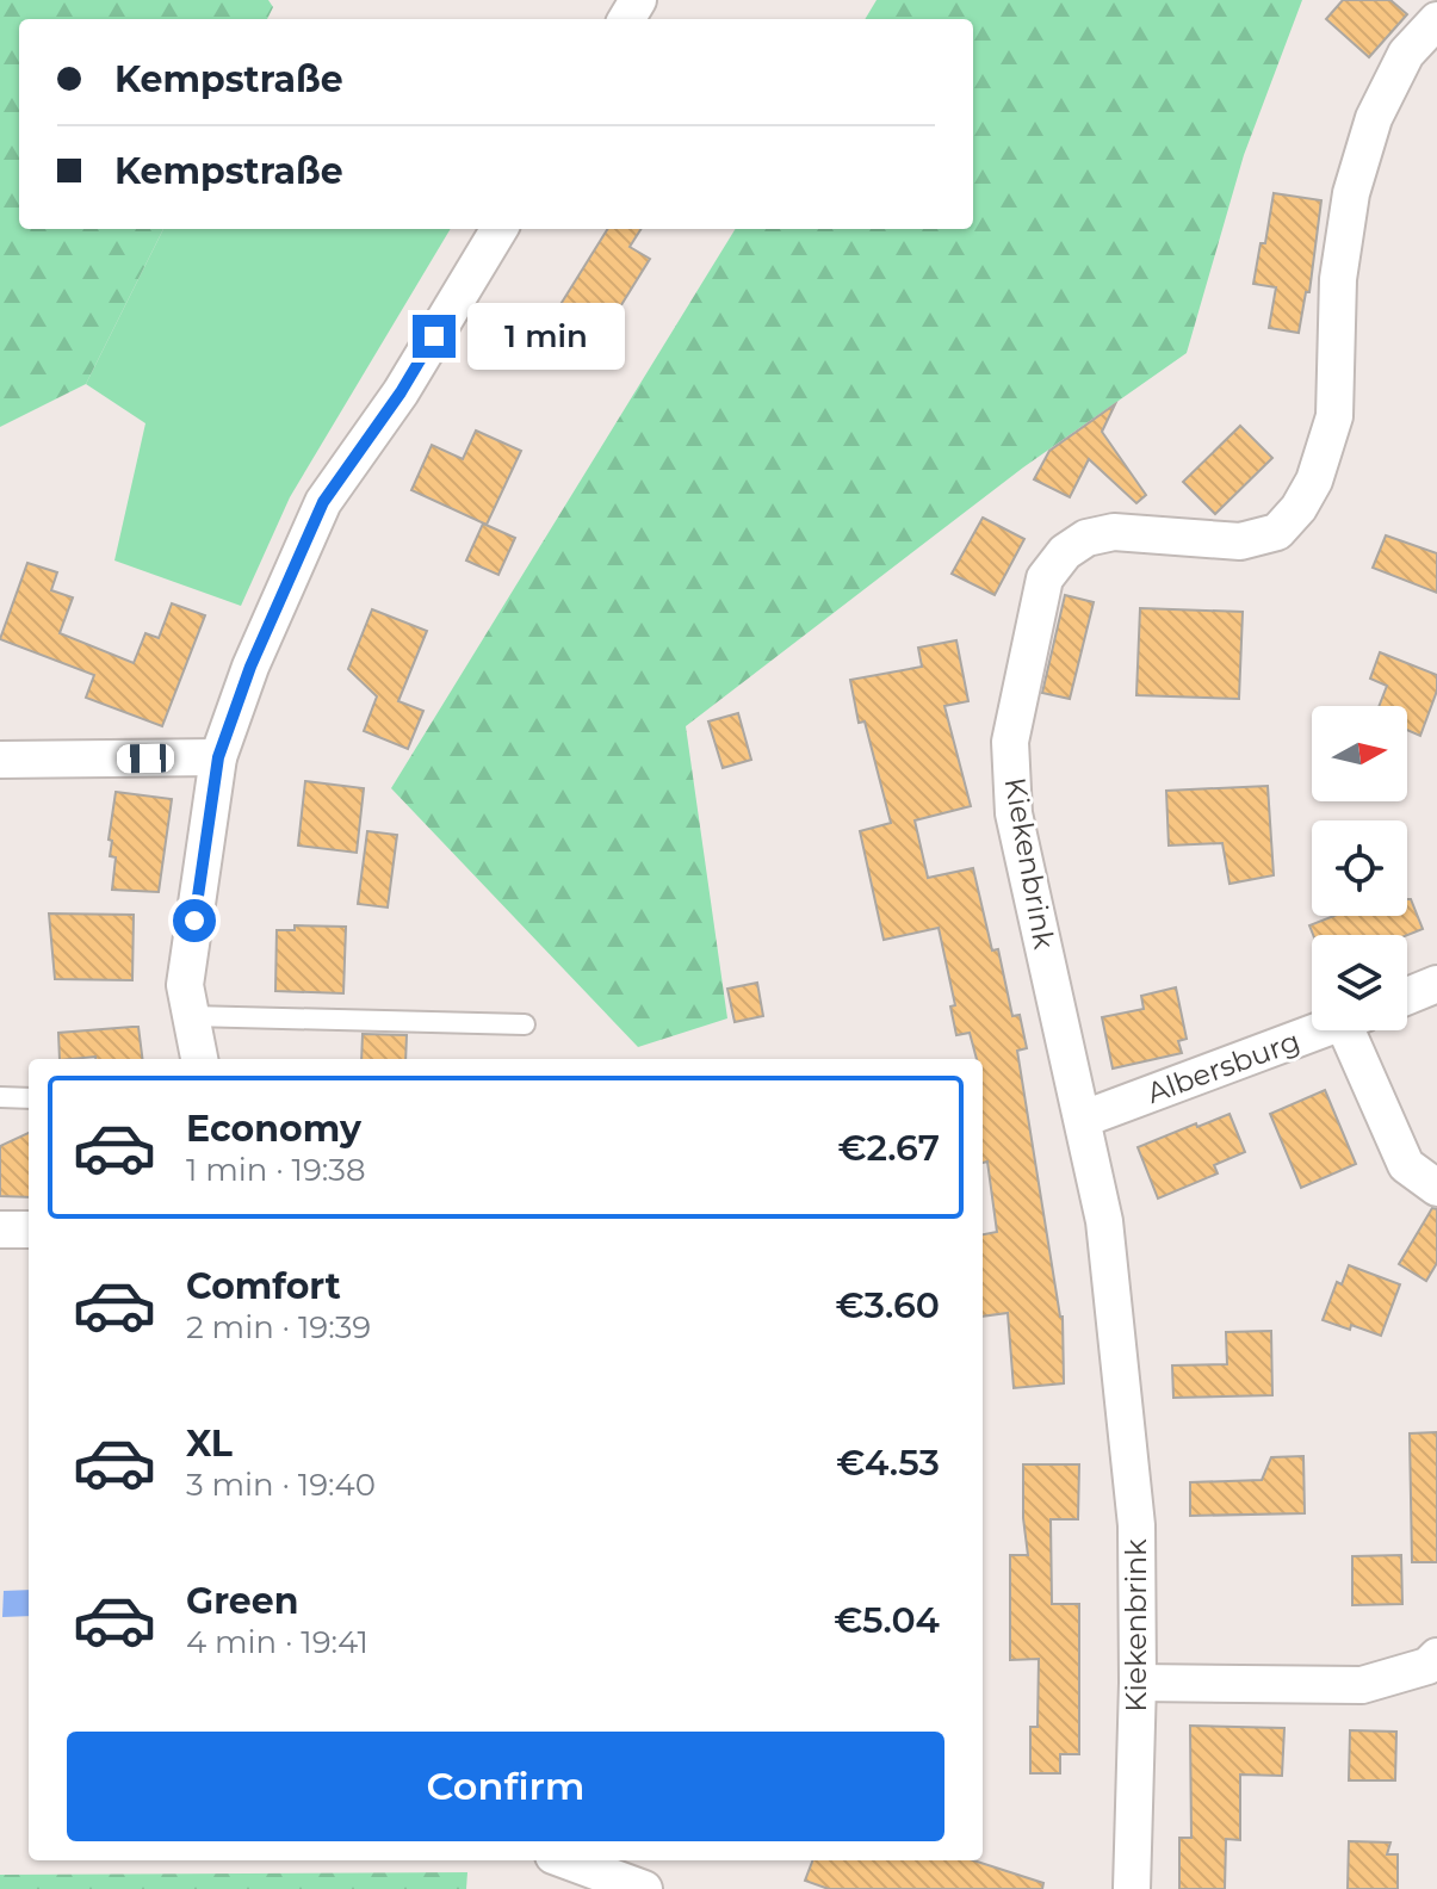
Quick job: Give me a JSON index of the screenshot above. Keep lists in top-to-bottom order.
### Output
{
  "streets": {
    "street": ["Kiekenbrink", "Albersburg"]
  },
  "crossings": [
    ["Kiekenbrink", "Albersburg"]
  ],
  "north": "right",
  "page": {
    "banner": ["Kempstraße", "Kempstraße"],
    "bubble": "1 min",
    "list": [
      {
        "name": "Economy",
        "note": "1 min · 19:38",
        "value": "€2.67"
      },
      {
        "name": "Comfort",
        "note": "2 min · 19:39",
        "value": "€3.60"
      },
      {
        "name": "XL",
        "note": "3 min · 19:40",
        "value": "€4.53"
      },
      {
        "name": "Green",
        "note": "4 min · 19:41",
        "value": "€5.04"
      }
    ],
    "buttons": "Confirm"
  }
}
